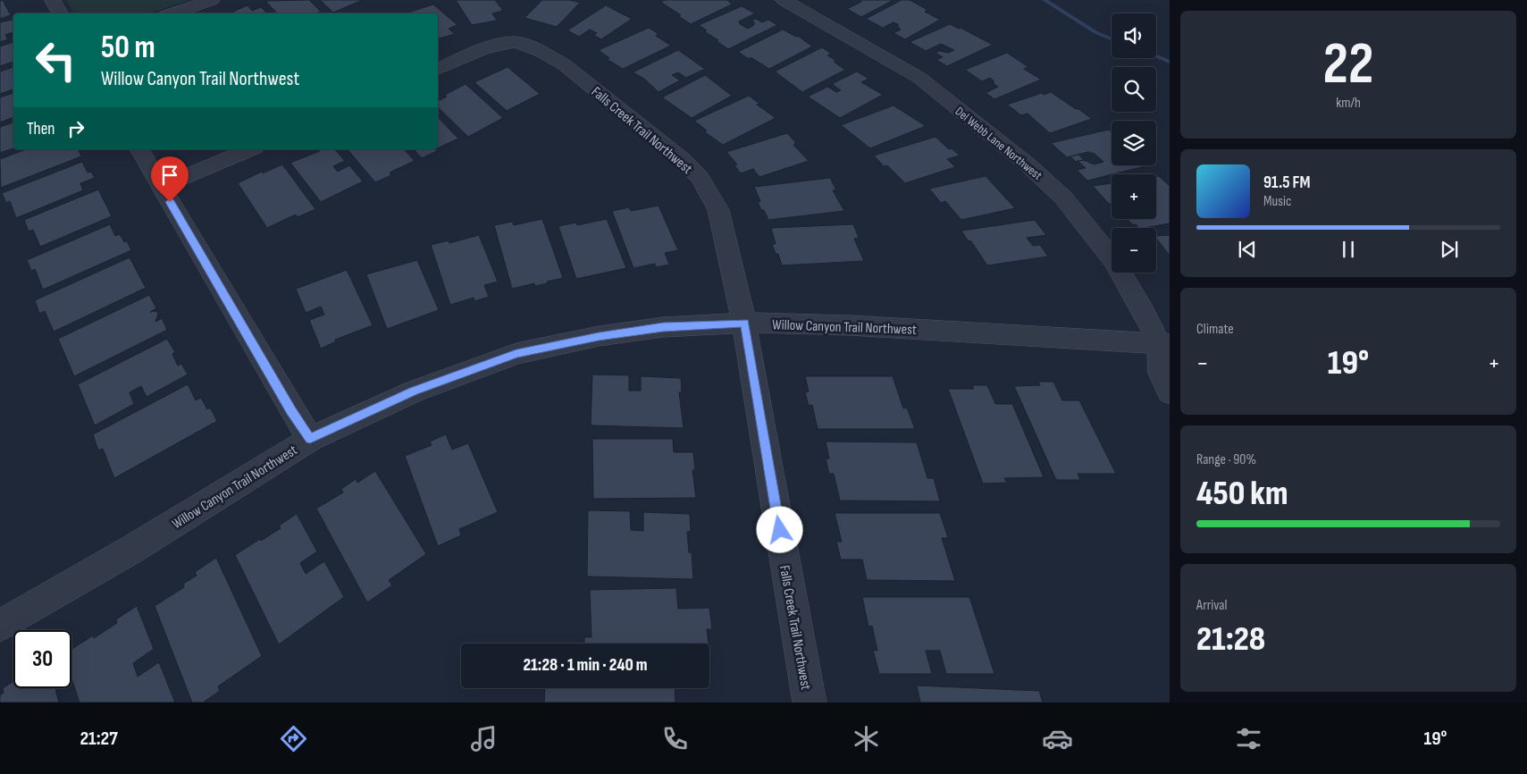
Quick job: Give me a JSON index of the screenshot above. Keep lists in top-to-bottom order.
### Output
{
  "streets": {
    "street": ["Falls Creek Trail Northwest", "Del Webb Lane Northwest", "Willow Canyon Trail Northwest"]
  },
  "crossings": [
    ["Falls Creek Trail Northwest", "Willow Canyon Trail Northwest"],
    ["Del Webb Lane Northwest", "Willow Canyon Trail Northwest"]
  ],
  "page": {
    "tile": [
      ["22", "km/h"],
      "Climate",
      ["Range · 90%", "450 km"],
      ["Arrival", "21:28"]
    ],
    "map_buttons": ["+", "−"],
    "turn": ["50 m", "Willow Canyon Trail Northwest"],
    "then": "Then",
    "song": ["91.5 FM", "Music"],
    "heat": ["−", "19°", "+"],
    "limit": "30",
    "trip": "21:28 · 1 min · 240 m",
    "tabs": ["21:27", "19°"]
  }
}
